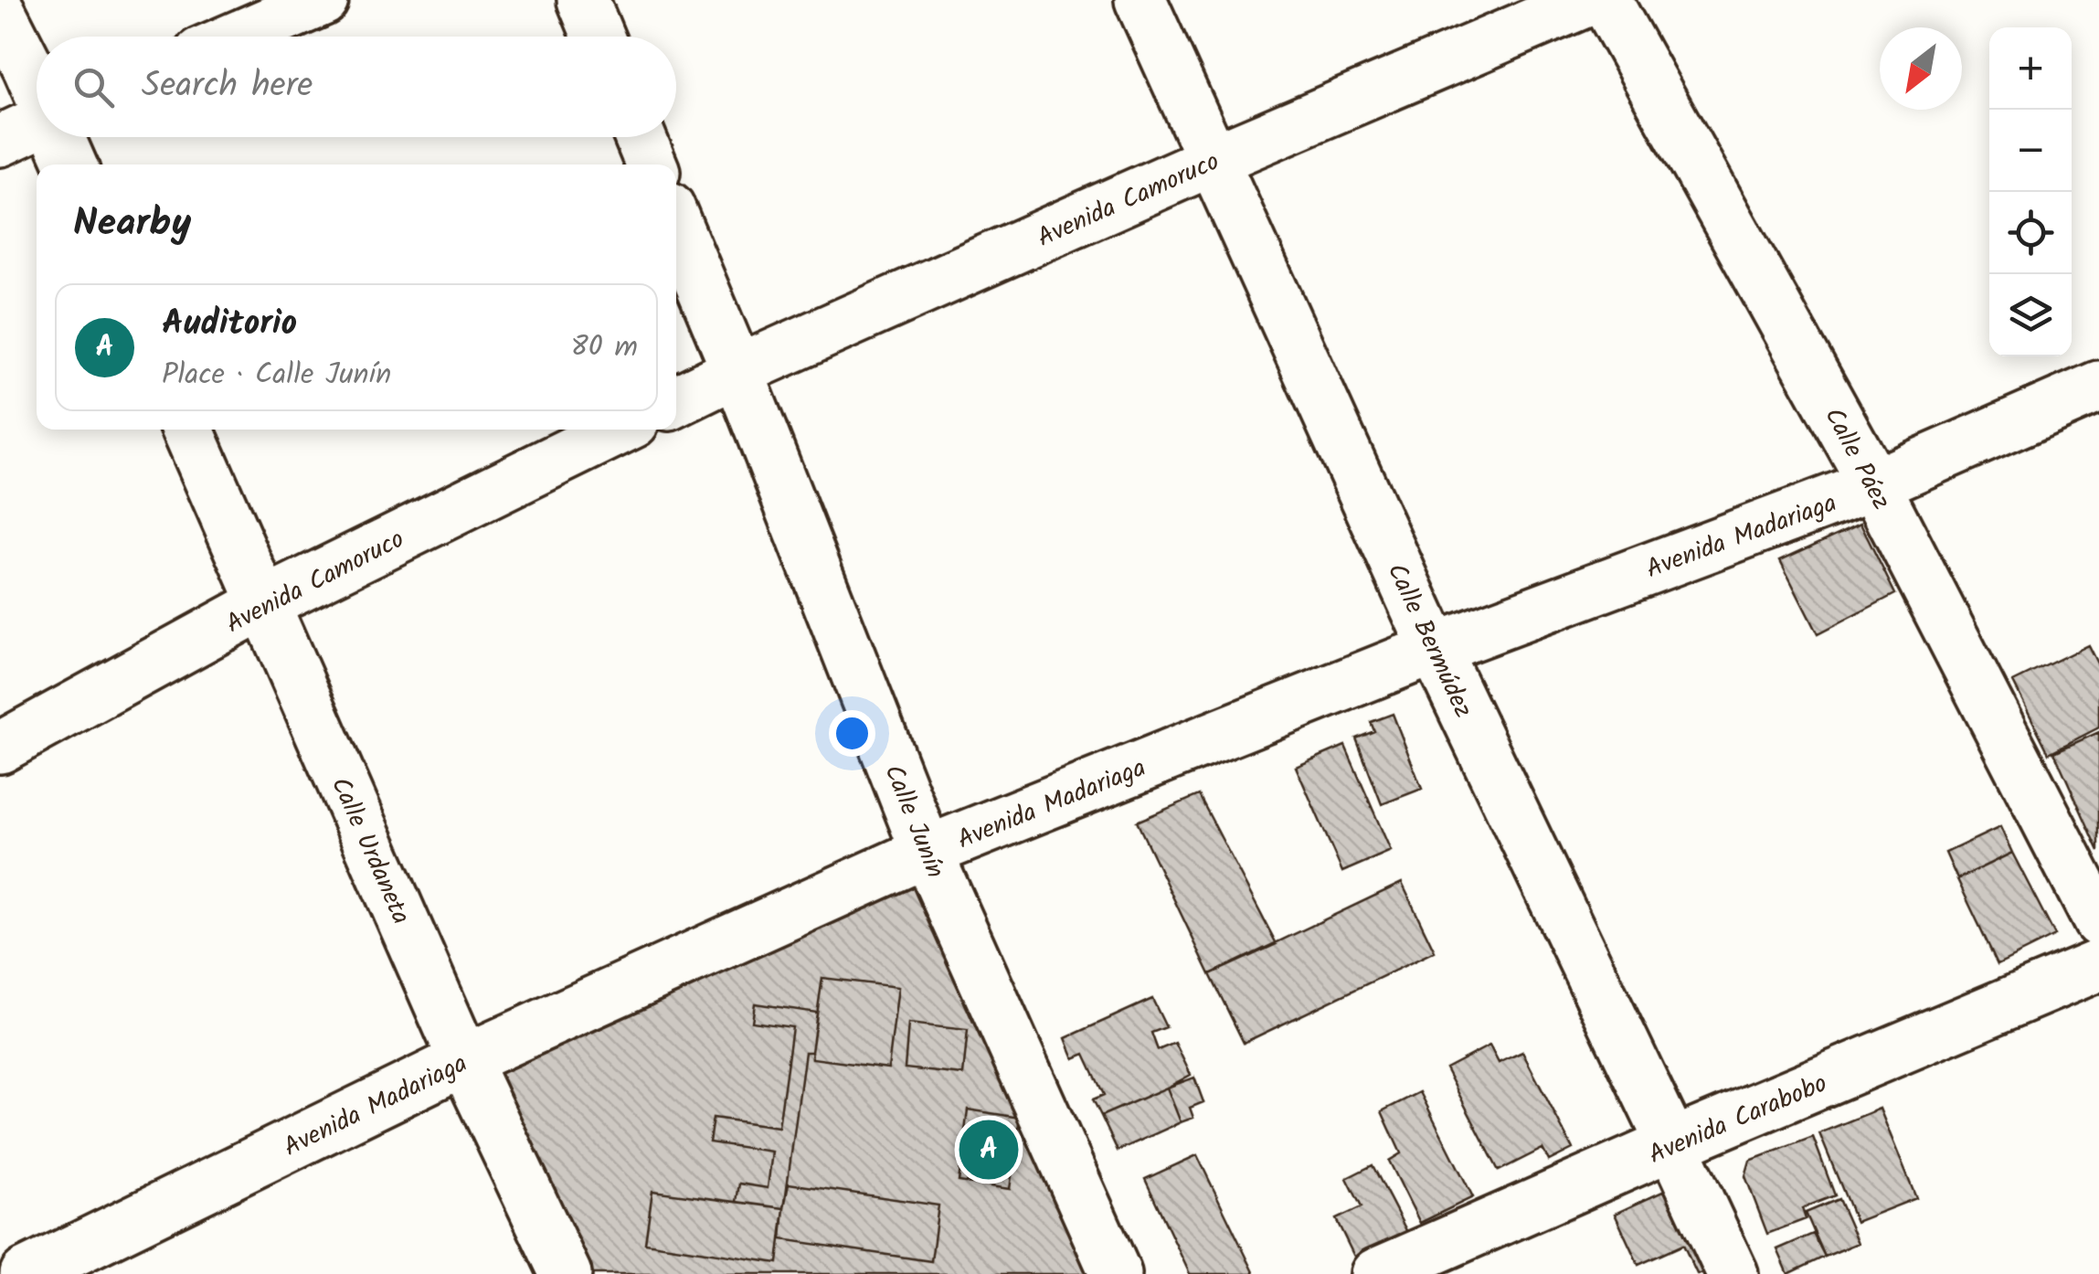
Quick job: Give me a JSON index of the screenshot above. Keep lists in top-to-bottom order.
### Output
{
  "streets": {
    "street": [
      "Avenida Camoruco",
      "Calle Páez",
      "Avenida Madariaga",
      "Calle Bermúdez",
      "Calle Junín",
      "Calle Urdaneta",
      "Avenida Carabobo"
    ]
  },
  "crossings": [
    ["Avenida Camoruco", "Calle Bermúdez"],
    ["Avenida Camoruco", "Calle Junín"],
    ["Avenida Camoruco", "Calle Urdaneta"],
    ["Calle Páez", "Avenida Madariaga"],
    ["Avenida Madariaga", "Calle Bermúdez"],
    ["Avenida Madariaga", "Calle Junín"],
    ["Avenida Madariaga", "Calle Urdaneta"],
    ["Calle Bermúdez", "Avenida Carabobo"]
  ],
  "north": "bottom left",
  "page": {
    "map_buttons": ["+", "−"],
    "search": "Search here",
    "heading": "Nearby",
    "list": [
      {
        "mark": "A",
        "name": "Auditorio",
        "note": "Place · Calle Junín",
        "value": "80 m"
      }
    ],
    "pins": "A"
  }
}
